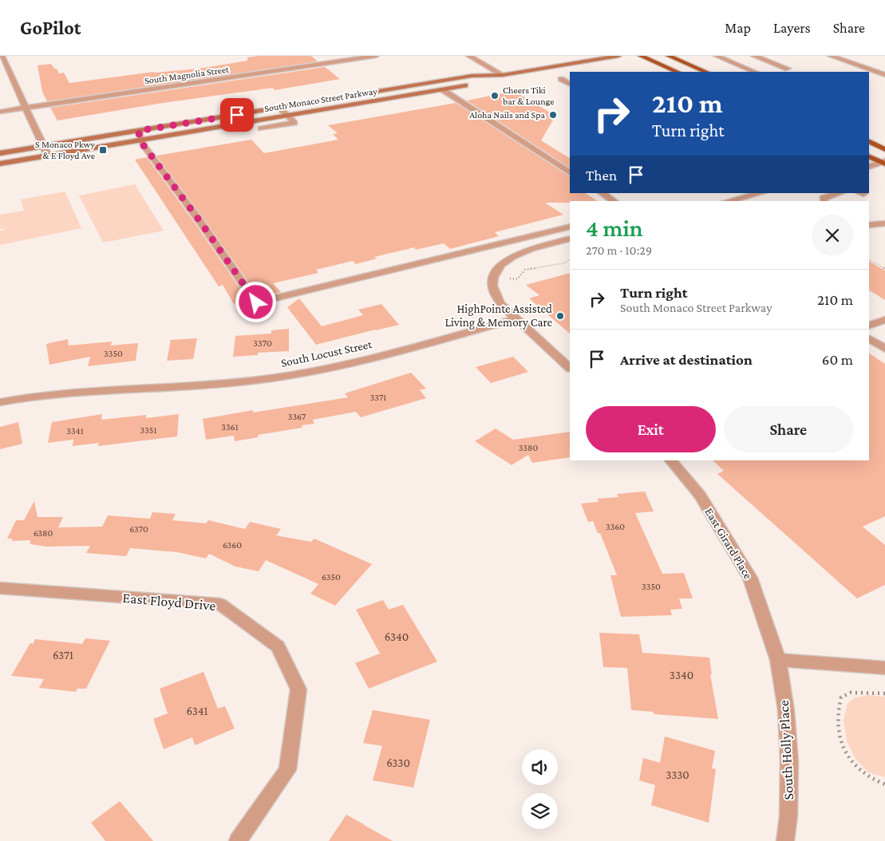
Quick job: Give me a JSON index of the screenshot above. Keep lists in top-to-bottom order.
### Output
{
  "streets": {
    "main road": ["South Monaco Street Parkway"],
    "street": [
      "South Magnolia Street",
      "South Locust Street",
      "East Girard Place",
      "East Floyd Drive",
      "South Holly Place"
    ]
  },
  "crossings": [
    ["East Girard Place", "South Holly Place"]
  ],
  "places": {
    "other": ["Cheers Tiki bar & Lounge", "Aloha Nails and Spa", "HighPointe Assisted Living & Memory Care"],
    "transit": ["S Monaco Pkwy & E Floyd Ave"]
  },
  "house_numbers": [
    "3370",
    "3350",
    "3371",
    "3367",
    "3361",
    "3351",
    "3341",
    "3380",
    "3360",
    "6370",
    "6380",
    "6360",
    "6350",
    "3350",
    "6340",
    "6371",
    "3340",
    "6341",
    "6330",
    "3330"
  ],
  "page": {
    "header": "GoPilot",
    "nav": ["Map", "Layers", "Share"],
    "turn": ["210 m", "Turn right"],
    "then": "Then",
    "heading": ["4 min", "270 m · 10:29"],
    "list": [
      {
        "name": "Turn right",
        "note": "South Monaco Street Parkway",
        "value": "210 m"
      },
      {
        "name": "Arrive at destination",
        "value": "60 m"
      }
    ],
    "buttons": ["Exit", "Share"]
  }
}
